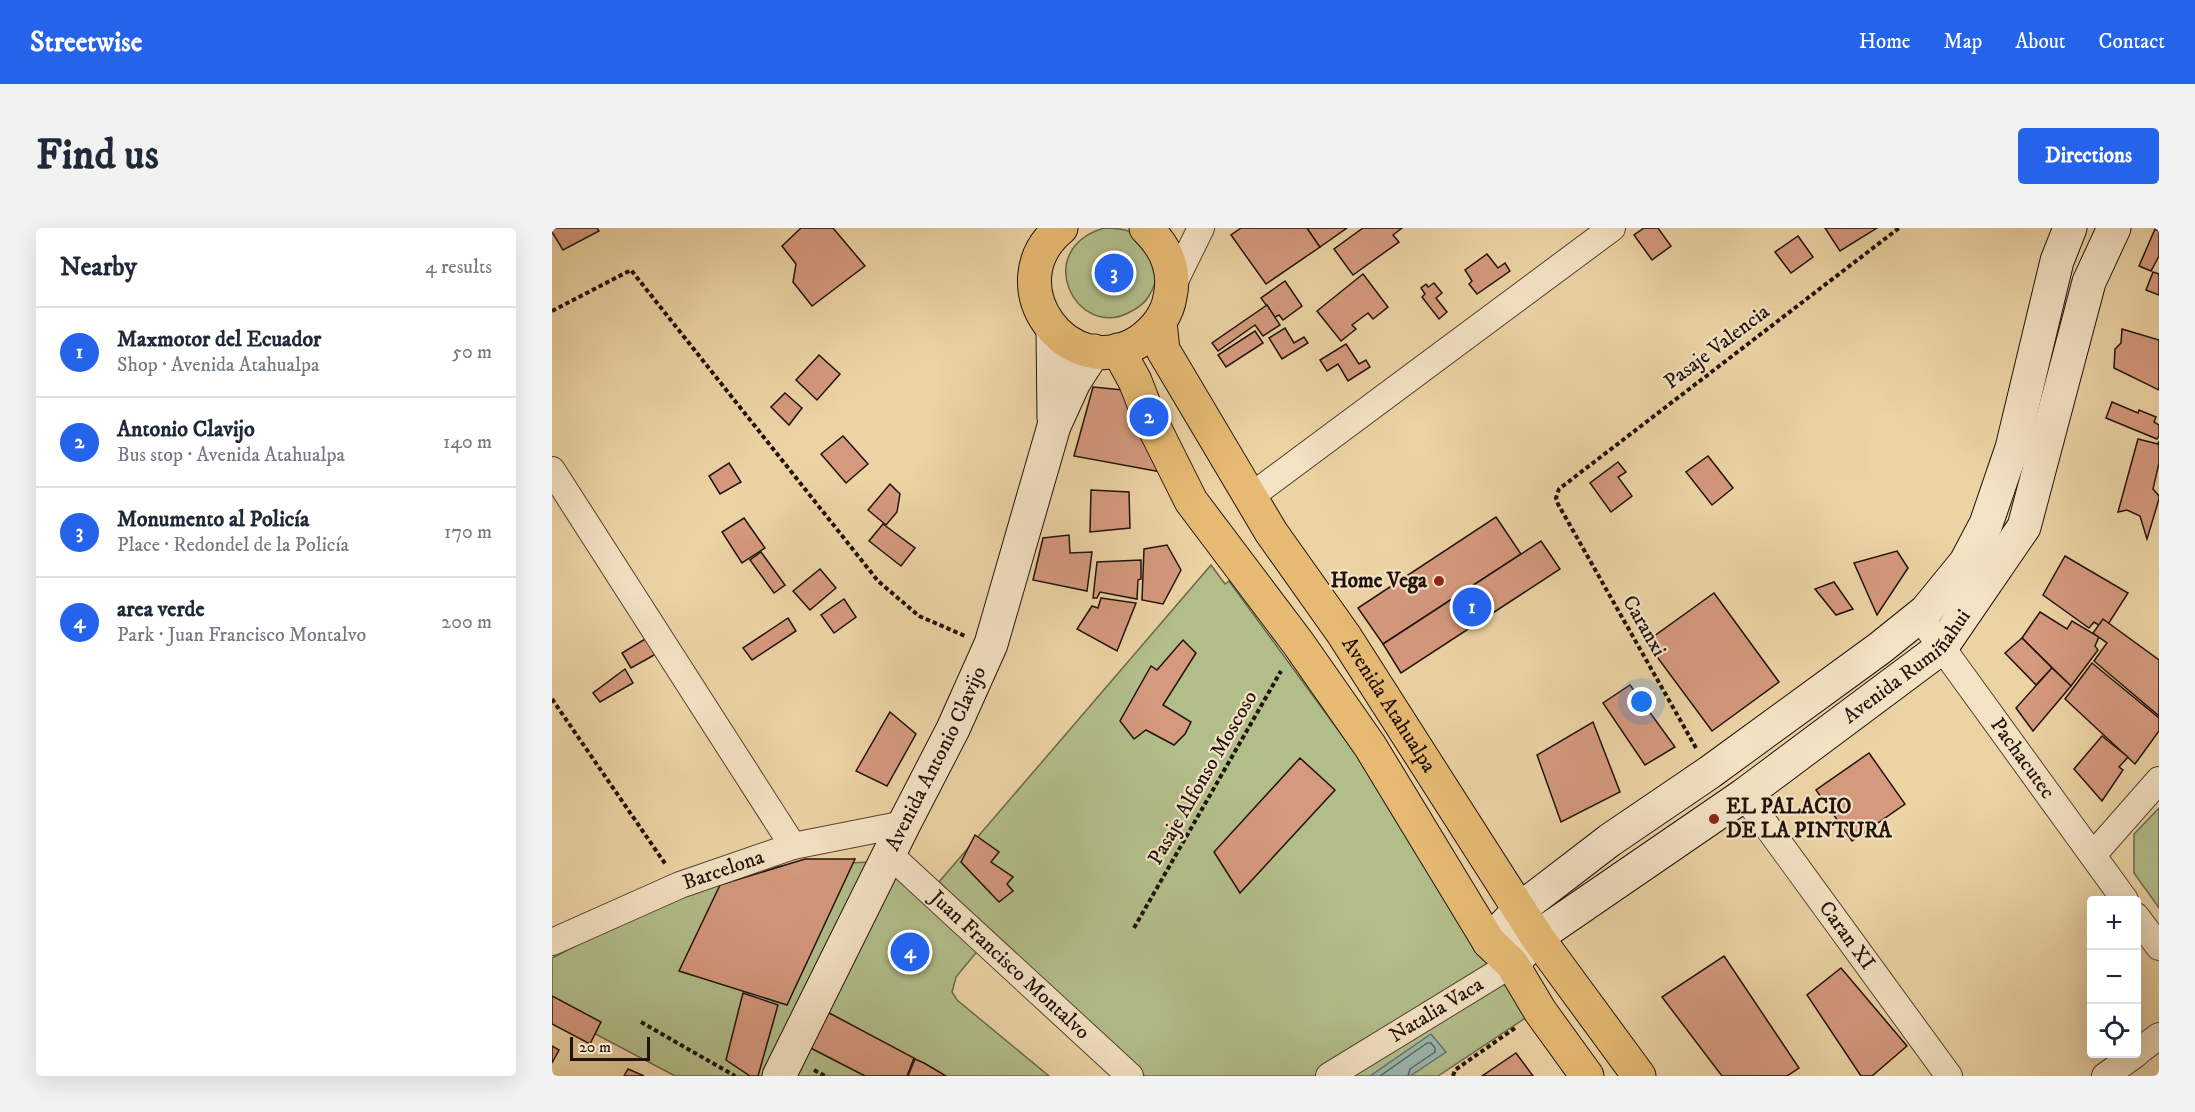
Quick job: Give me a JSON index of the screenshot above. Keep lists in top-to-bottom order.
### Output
{
  "streets": {
    "main road": ["Avenida Rumiñahui", "Avenida Atahualpa", "Avenida Antonio Clavijo"],
    "street": [
      "Pachacutec",
      "Barcelona",
      "Caran XI",
      "Juan Francisco Montalvo",
      "Natalia Vaca"
    ],
    "path": ["Pasaje Valencia", "Caranxi", "Pasaje Alfonso Moscoso"]
  },
  "crossings": [
    ["Pasaje Valencia", "Caranxi"],
    ["Caranxi", "Avenida Rumiñahui"],
    ["Avenida Rumiñahui", "Avenida Atahualpa"],
    ["Avenida Rumiñahui", "Pachacutec"],
    ["Avenida Rumiñahui", "Caran XI"],
    ["Avenida Rumiñahui", "Natalia Vaca"],
    ["Avenida Atahualpa", "Avenida Antonio Clavijo"],
    ["Avenida Atahualpa", "Pasaje Alfonso Moscoso"],
    ["Avenida Atahualpa", "Natalia Vaca"],
    ["Avenida Antonio Clavijo", "Barcelona"],
    ["Avenida Antonio Clavijo", "Juan Francisco Montalvo"]
  ],
  "places": ["Home Vega", "EL PALACIO DE LA PINTURA"],
  "scale_bar": "20 m",
  "page": {
    "header": "Streetwise",
    "nav": [
      "Home",
      "Map",
      "About",
      "Contact"
    ],
    "buttons": "Directions",
    "title": "Find us",
    "heading": ["Nearby", "4 results"],
    "pins": [
      "3",
      "2",
      "1",
      "4"
    ],
    "list": [
      {
        "mark": "1",
        "name": "Maxmotor del Ecuador",
        "note": "Shop · Avenida Atahualpa",
        "value": "50 m"
      },
      {
        "mark": "2",
        "name": "Antonio Clavijo",
        "note": "Bus stop · Avenida Atahualpa",
        "value": "140 m"
      },
      {
        "mark": "3",
        "name": "Monumento al Policía",
        "note": "Place · Redondel de la Policía",
        "value": "170 m"
      },
      {
        "mark": "4",
        "name": "area verde",
        "note": "Park · Juan Francisco Montalvo",
        "value": "200 m"
      }
    ],
    "map_buttons": ["+", "−"],
    "scale": "20 m"
  }
}
